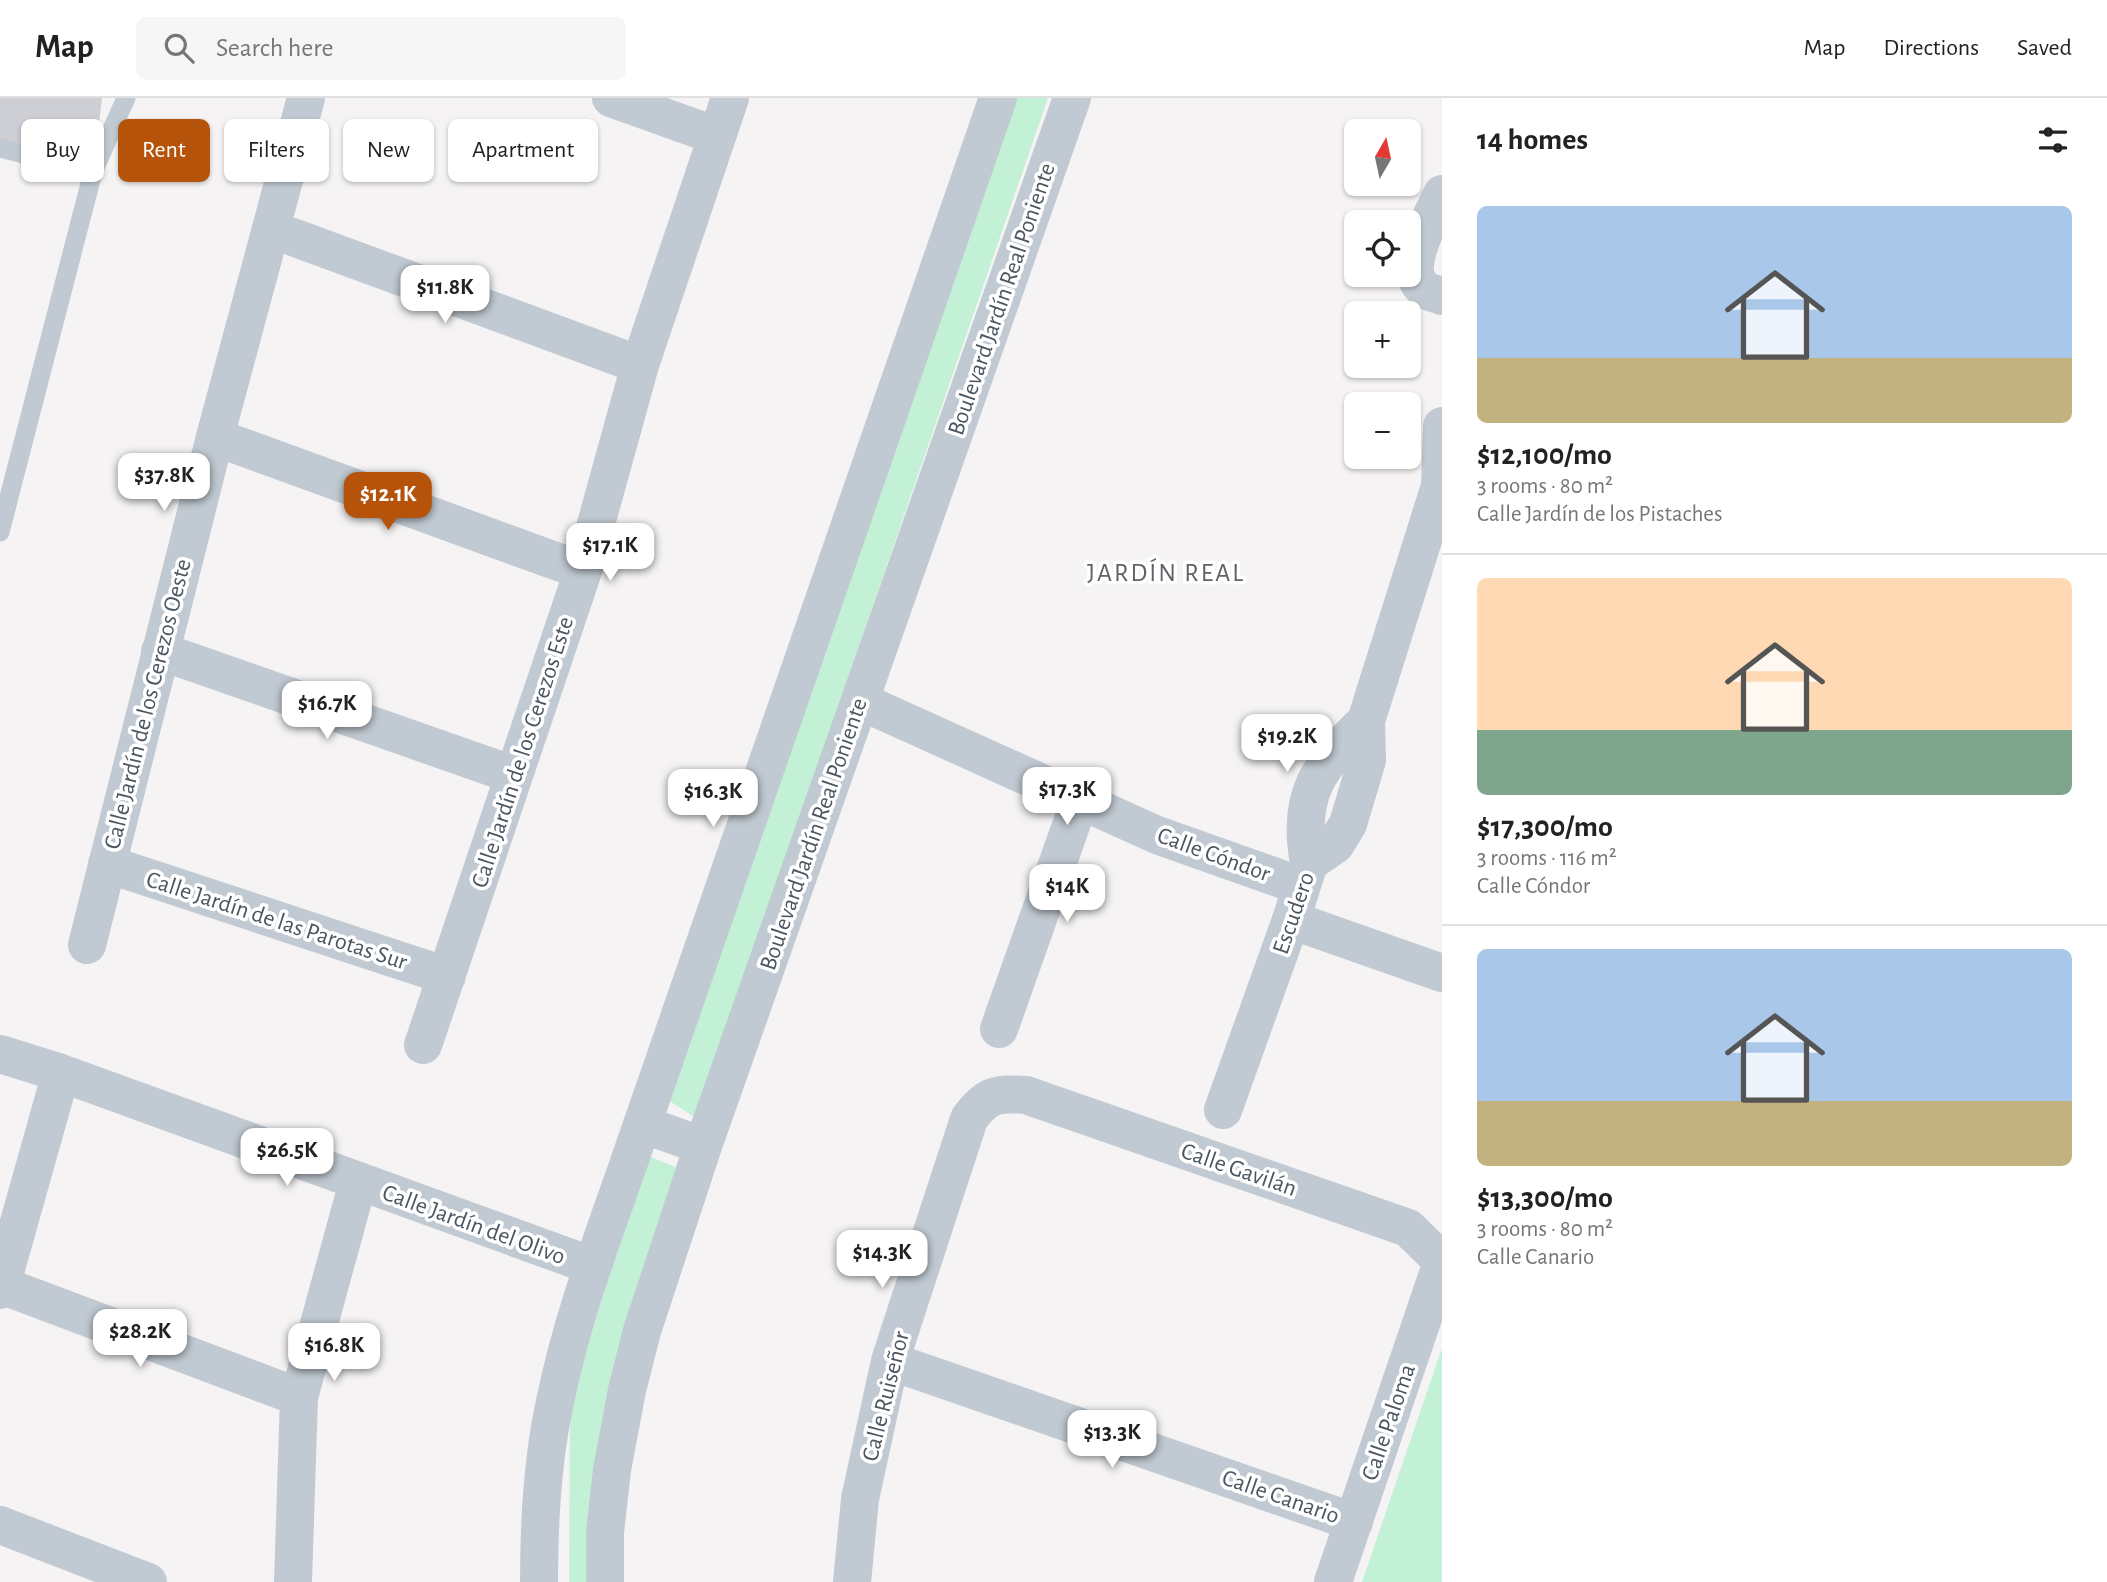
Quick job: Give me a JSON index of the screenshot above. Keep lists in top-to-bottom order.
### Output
{
  "streets": {
    "street": [
      "Boulevard Jardín Real Poniente",
      "Calle Jardín de los Cerezos Oeste",
      "Calle Jardín de los Cerezos Este",
      "Calle Cóndor",
      "Escudero",
      "Calle Jardín de las Parotas Sur",
      "Calle Gavilán",
      "Calle Jardín del Olivo",
      "Calle Ruiseñor",
      "Calle Paloma",
      "Calle Canario"
    ]
  },
  "crossings": [
    ["Boulevard Jardín Real Poniente", "Calle Cóndor"],
    ["Calle Jardín de los Cerezos Oeste", "Calle Jardín de las Parotas Sur"],
    ["Calle Jardín de los Cerezos Este", "Calle Jardín de las Parotas Sur"],
    ["Calle Cóndor", "Escudero"],
    ["Calle Gavilán", "Calle Ruiseñor"],
    ["Calle Gavilán", "Calle Paloma"],
    ["Calle Ruiseñor", "Calle Canario"],
    ["Calle Paloma", "Calle Canario"]
  ],
  "districts": ["JARDÍN REAL"],
  "north": "top",
  "page": {
    "header": "Map",
    "search": "Search here",
    "nav": ["Map", "Directions", "Saved"],
    "heading": "14 homes",
    "map_buttons": ["+", "−"],
    "chip": [
      "Buy",
      "Rent",
      "Filters",
      "New",
      "Apartment"
    ],
    "list": [
      {
        "name": "$12,100/mo",
        "note": "3 rooms · 80 m² · Calle Jardín de los Pistaches"
      },
      {
        "name": "$17,300/mo",
        "note": "3 rooms · 116 m² · Calle Cóndor"
      },
      {
        "name": "$13,300/mo",
        "note": "3 rooms · 80 m² · Calle Canario"
      }
    ],
    "price": [
      "$11.8K",
      "$37.8K",
      "$12.1K",
      "$17.1K",
      "$16.7K",
      "$19.2K",
      "$17.3K",
      "$16.3K",
      "$14K",
      "$26.5K",
      "$14.3K",
      "$28.2K",
      "$16.8K",
      "$13.3K"
    ]
  }
}
